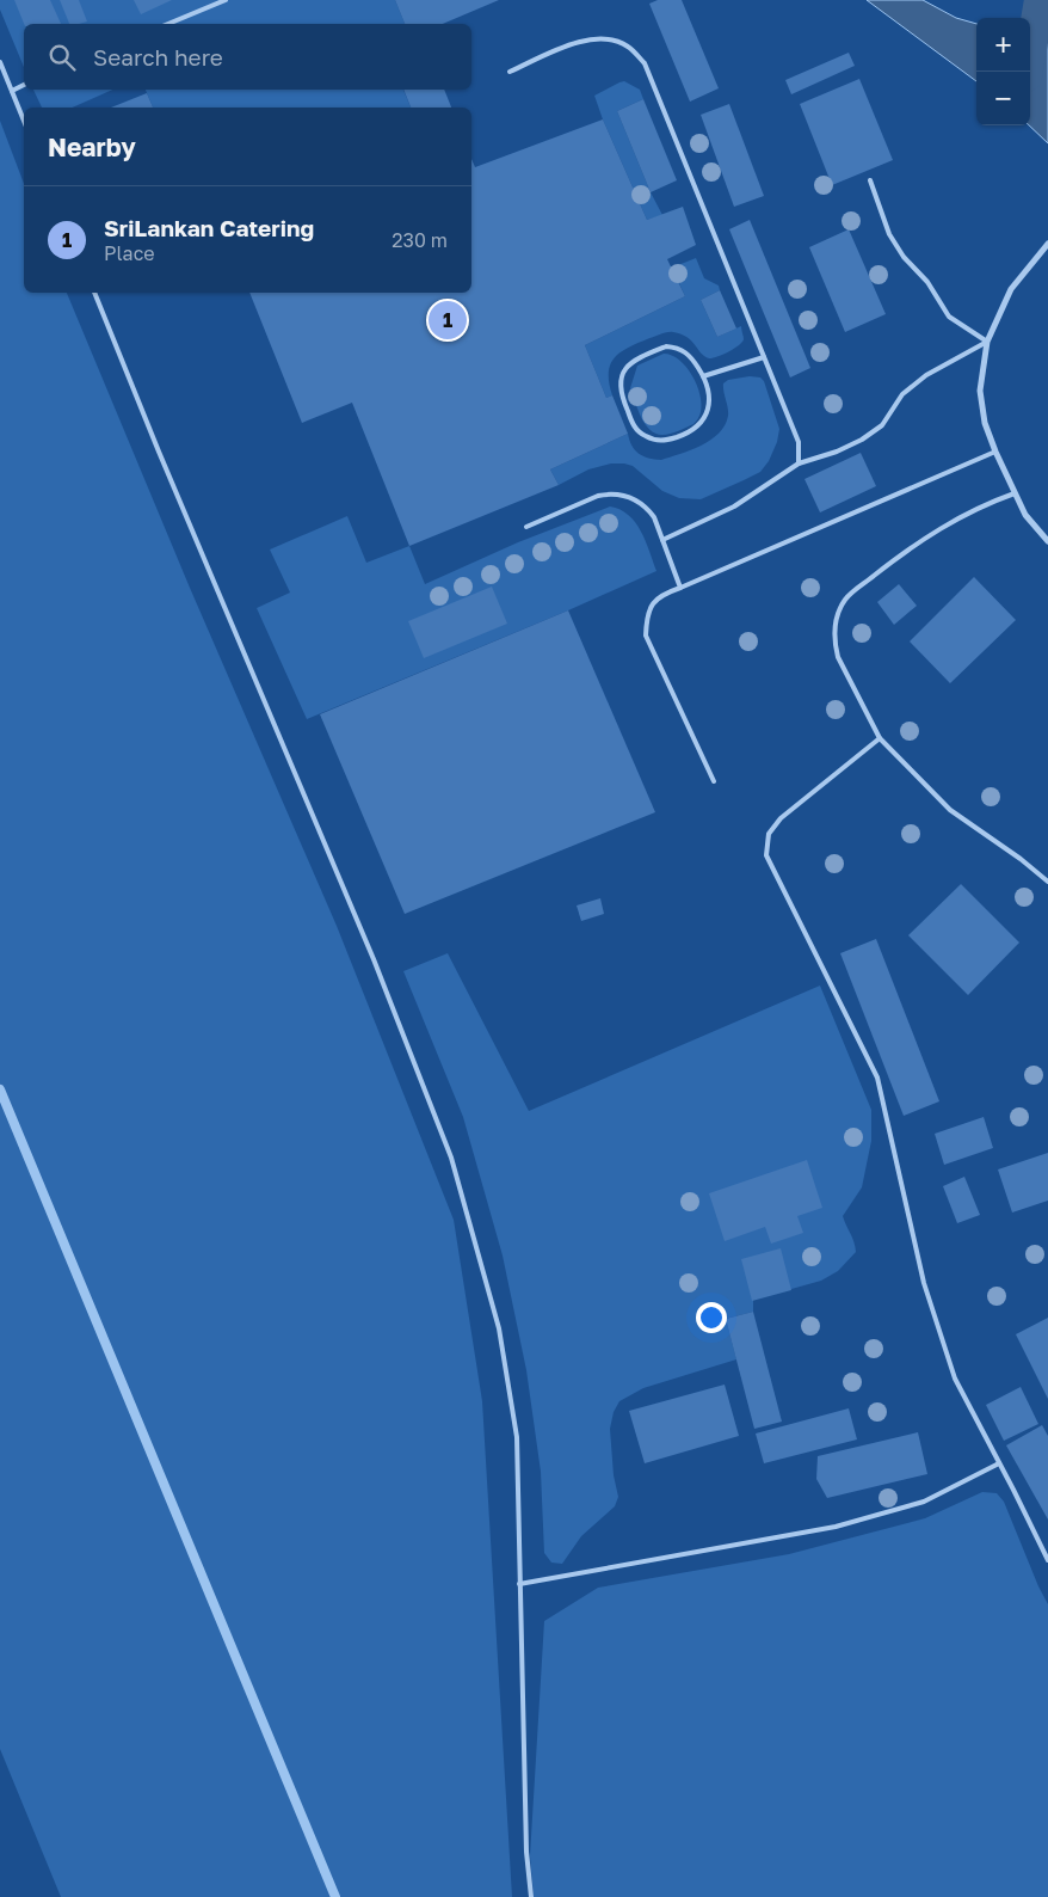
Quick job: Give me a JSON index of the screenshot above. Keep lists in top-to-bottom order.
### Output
{
  "page": {
    "map_buttons": ["+", "−"],
    "search": "Search here",
    "heading": "Nearby",
    "list": [
      {
        "mark": "1",
        "name": "SriLankan Catering",
        "note": "Place",
        "value": "230 m"
      }
    ],
    "pins": "1"
  }
}
